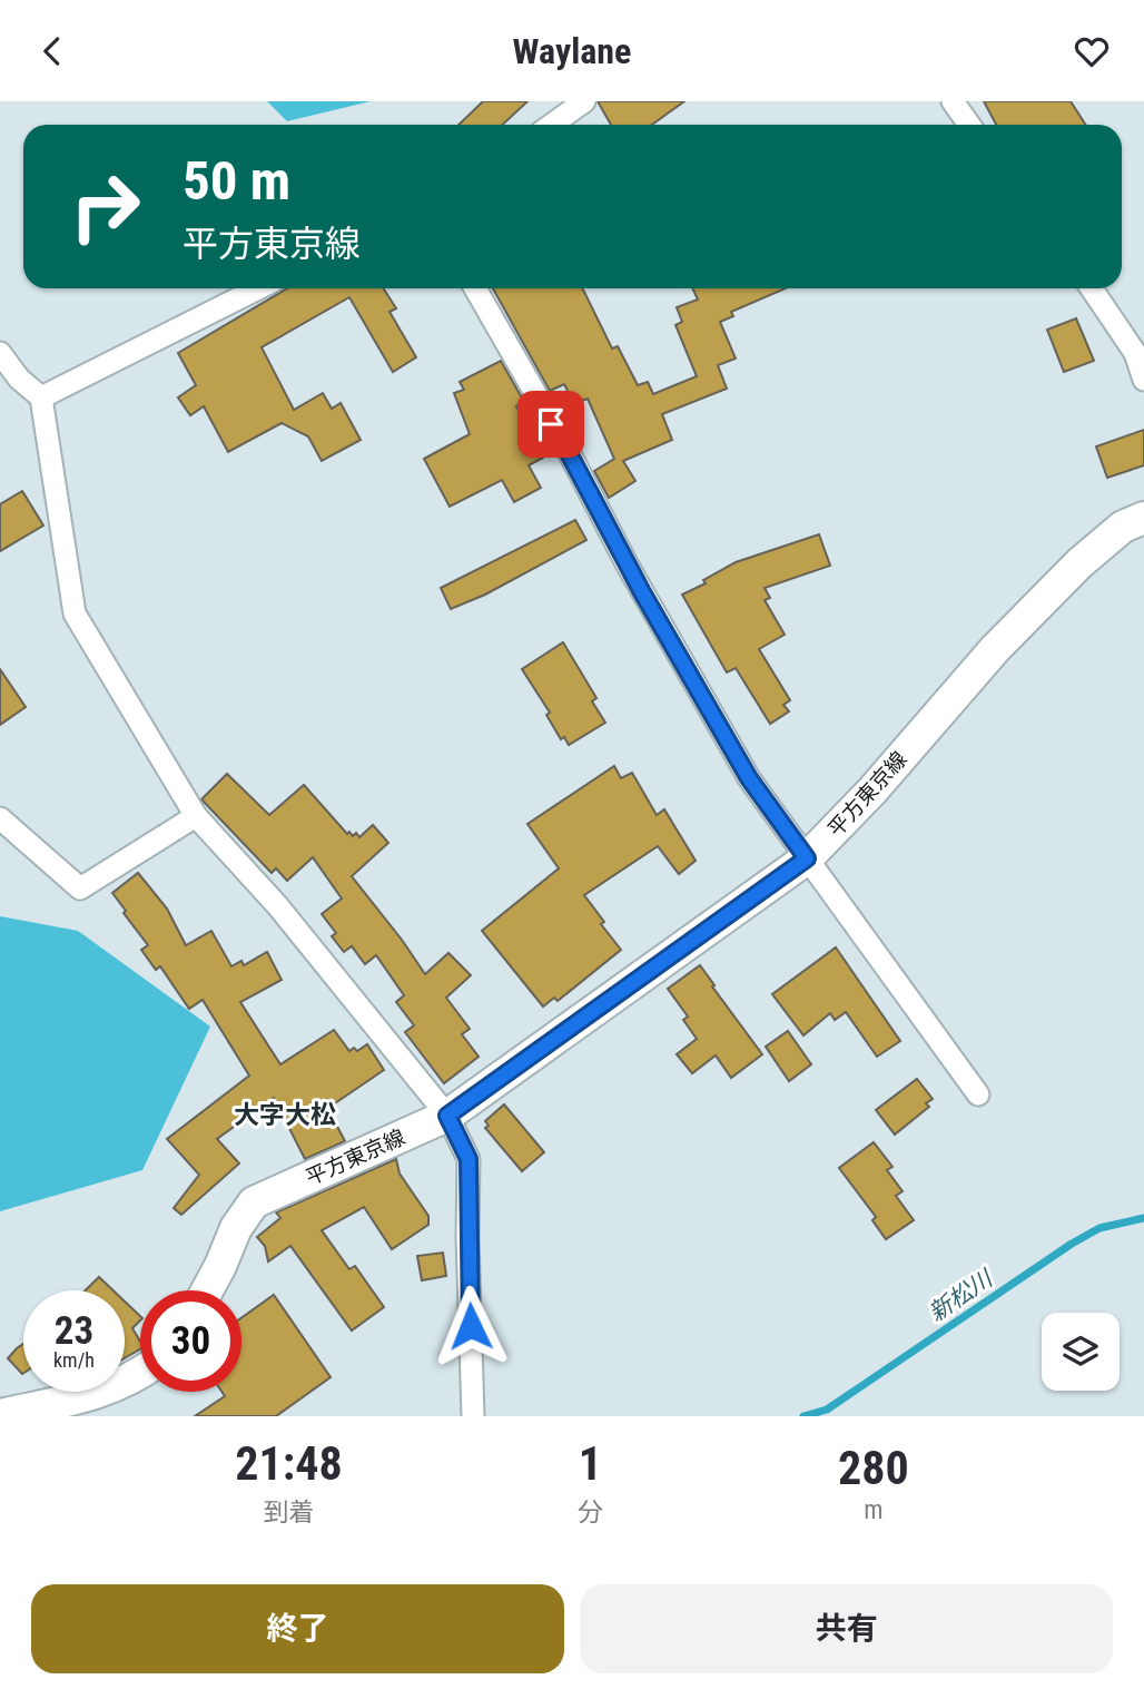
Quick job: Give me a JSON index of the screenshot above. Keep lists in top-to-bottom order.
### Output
{
  "streets": {
    "main road": ["平方東京線"]
  },
  "districts": ["大字大松"],
  "water": ["新松川"],
  "page": {
    "header": "Waylane",
    "turn": ["50 m", "平方東京線"],
    "speed": "23 km/h",
    "limit": "30",
    "eta": [
      "21:48",
      "到着",
      "1",
      "分",
      "280",
      "m"
    ],
    "buttons": ["終了", "共有"]
  }
}
